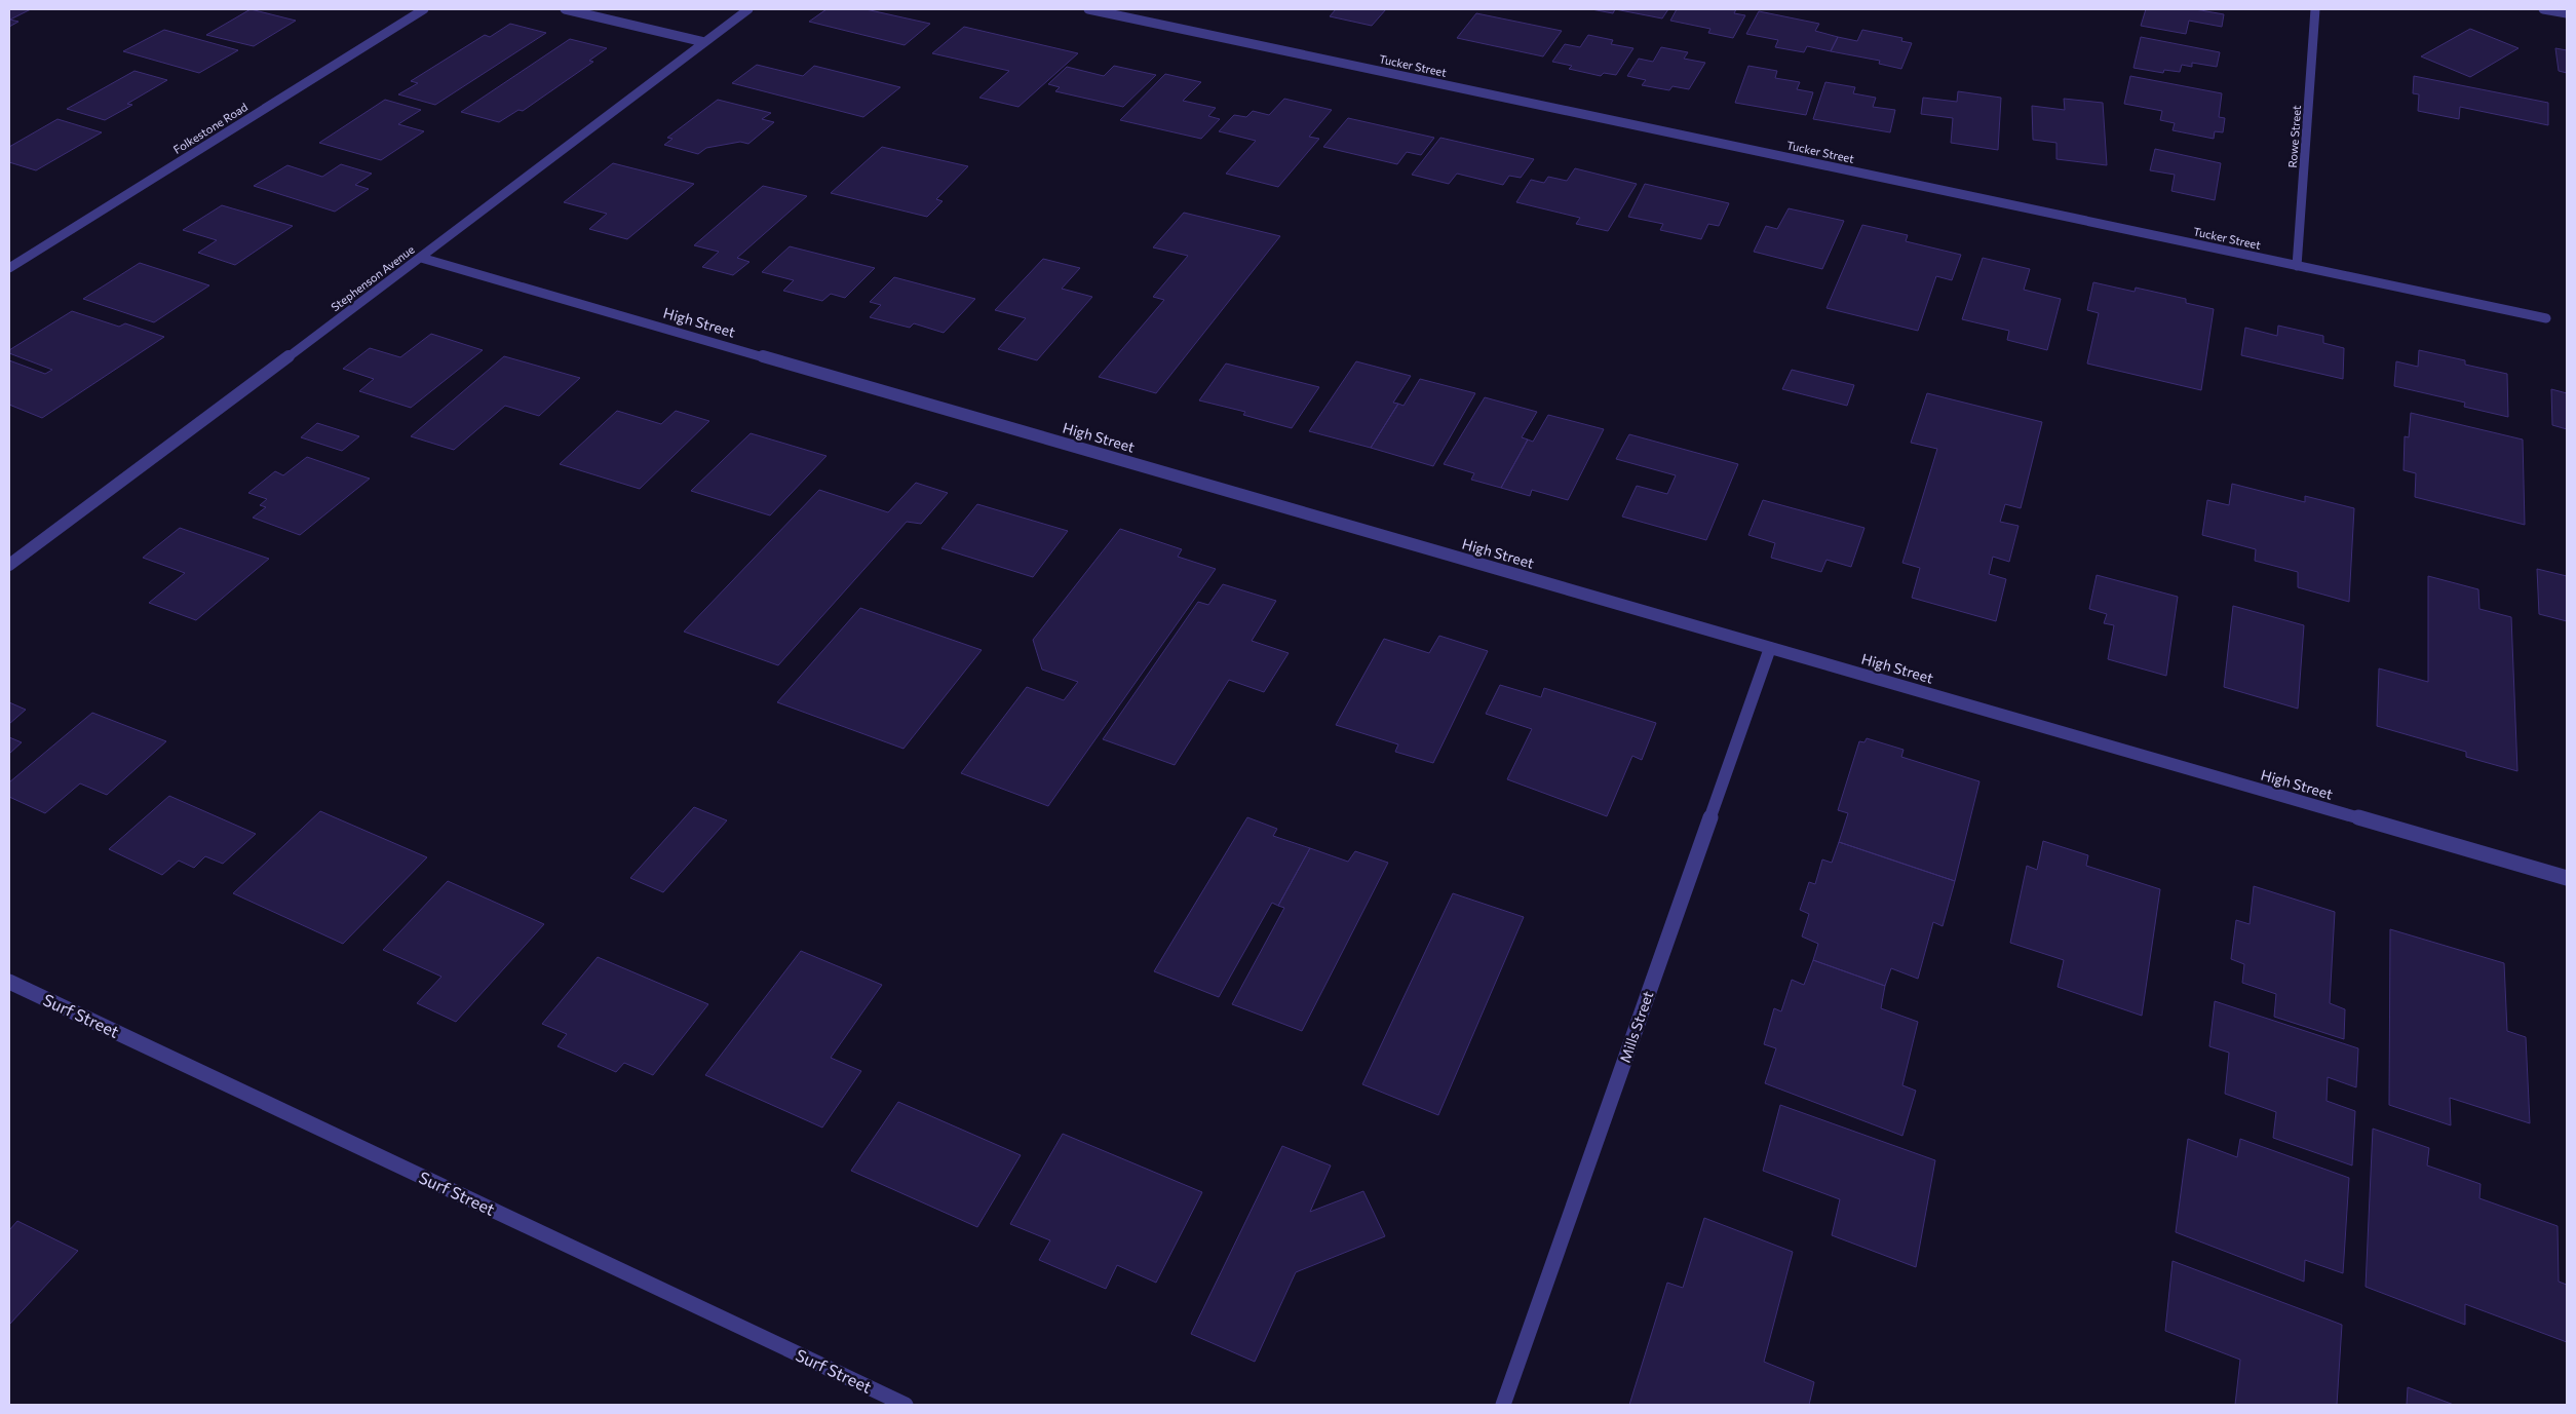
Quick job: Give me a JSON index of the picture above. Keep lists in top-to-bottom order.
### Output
{
  "streets": {
    "street": [
      "Tucker Street",
      "Folkestone Road",
      "Rowe Street",
      "Stephenson Avenue",
      "High Street",
      "Surf Street",
      "Mills Street"
    ]
  },
  "crossings": [
    ["Tucker Street", "Rowe Street"],
    ["Stephenson Avenue", "High Street"],
    ["High Street", "Mills Street"]
  ]
}
